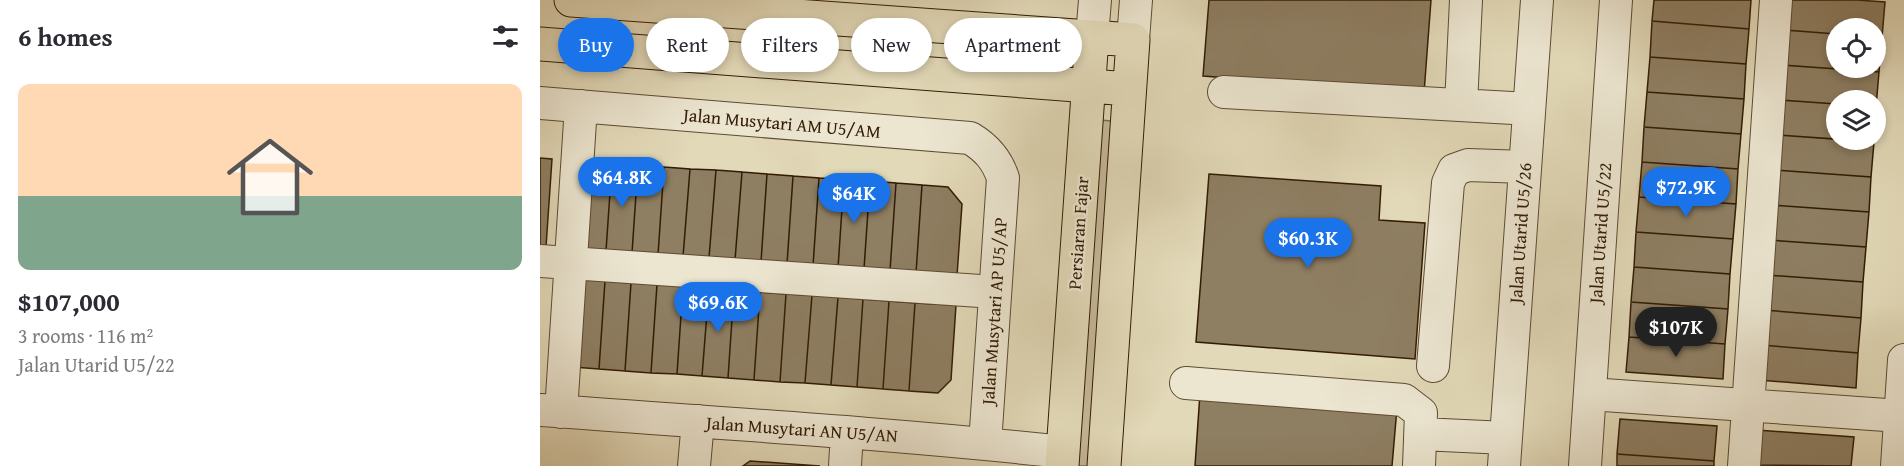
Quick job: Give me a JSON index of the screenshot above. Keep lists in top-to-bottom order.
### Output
{
  "streets": {
    "main road": ["Persiaran Fajar"],
    "street": [
      "Jalan Musytari AM U5/AM",
      "Jalan Utarid U5/26",
      "Jalan Utarid U5/22",
      "Jalan Musytari AP U5/AP",
      "Jalan Musytari AN U5/AN"
    ]
  },
  "crossings": [
    ["Jalan Musytari AM U5/AM", "Jalan Musytari AP U5/AP"],
    ["Persiaran Fajar", "Jalan Musytari AN U5/AN"],
    ["Jalan Musytari AP U5/AP", "Jalan Musytari AN U5/AN"]
  ],
  "page": {
    "heading": "6 homes",
    "chip": [
      "Buy",
      "Rent",
      "Filters",
      "New",
      "Apartment"
    ],
    "list": [
      {
        "name": "$107,000",
        "note": "3 rooms · 116 m² · Jalan Utarid U5/22"
      }
    ],
    "price": [
      "$64.8K",
      "$72.9K",
      "$64K",
      "$60.3K",
      "$69.6K",
      "$107K"
    ]
  }
}
